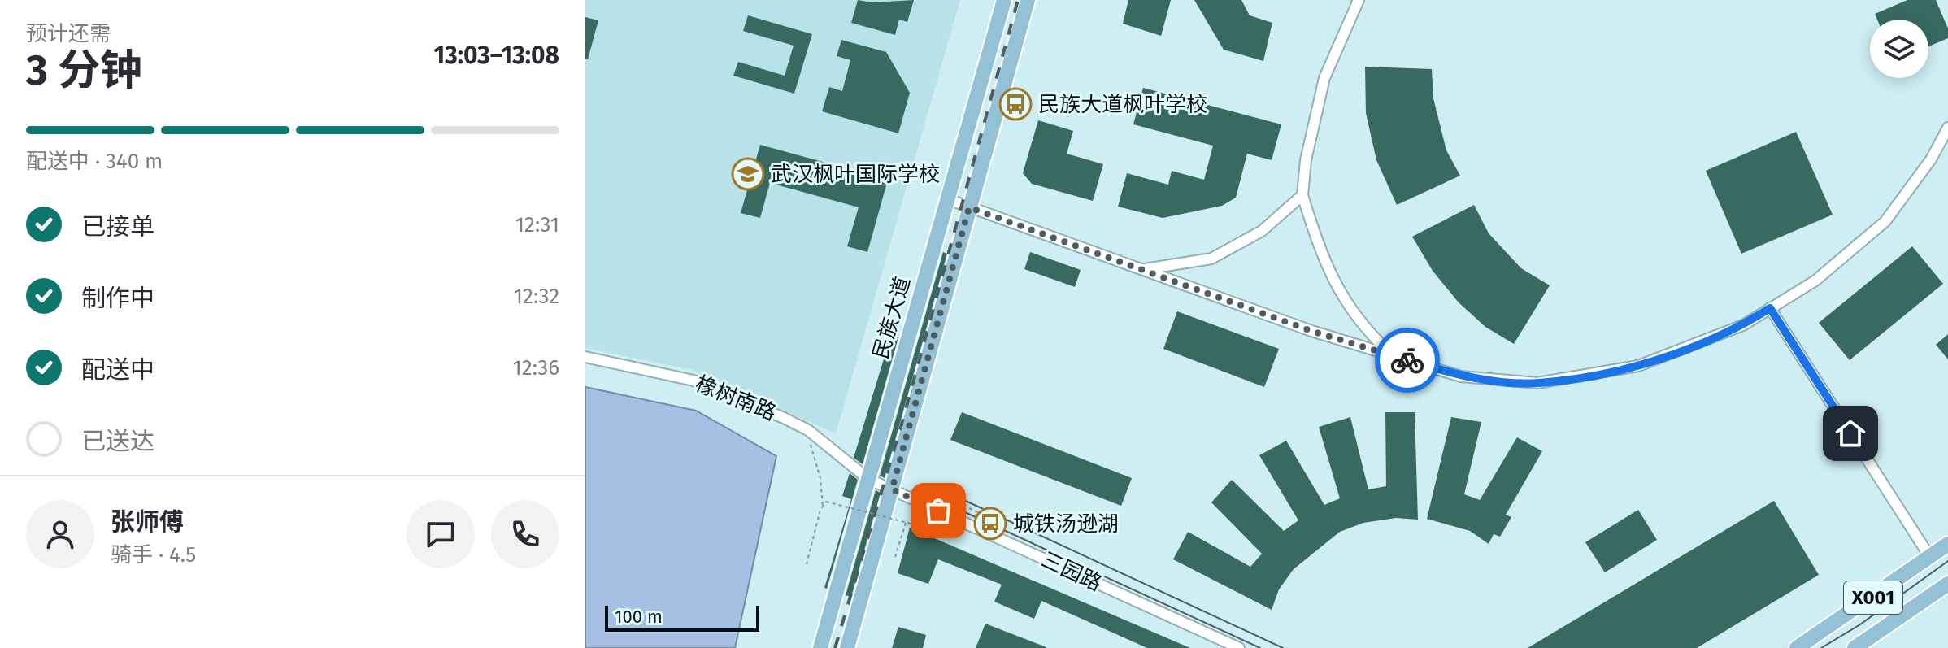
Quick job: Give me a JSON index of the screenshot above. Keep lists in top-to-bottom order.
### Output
{
  "streets": {
    "main road": ["民族大道", "X001"],
    "street": ["橡树南路", "三园路"]
  },
  "crossings": [
    ["民族大道", "橡树南路"],
    ["民族大道", "三园路"],
    ["橡树南路", "三园路"]
  ],
  "places": {
    "bus stop": ["民族大道枫叶学校", "城铁汤逊湖"],
    "school or university": ["武汉枫叶国际学校"]
  },
  "scale_bar": "100 m",
  "page": {
    "heading": ["3 分钟", "预计还需", "13:03–13:08"],
    "panel": ["张师傅", "骑手 · 4.5"],
    "bar": "配送中 · 340 m",
    "list": [
      ["已接单", "12:31"],
      ["制作中", "12:32"],
      ["配送中", "12:36"],
      "已送达"
    ],
    "scale": "100 m"
  }
}
